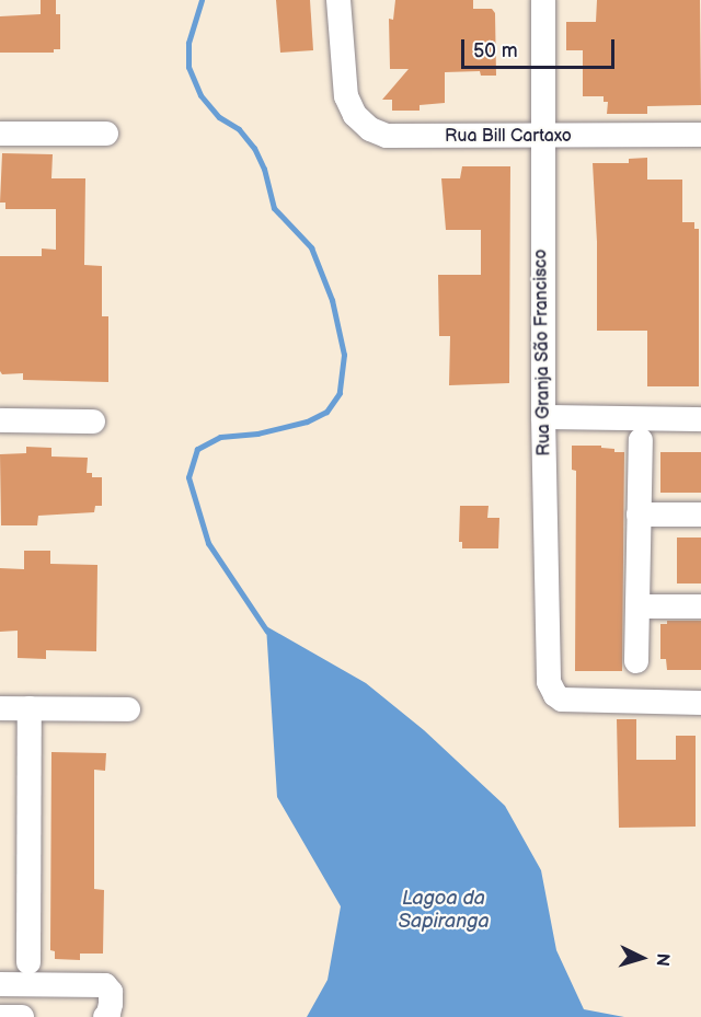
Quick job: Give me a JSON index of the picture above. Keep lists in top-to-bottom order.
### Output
{
  "streets": {
    "street": ["Rua Bill Cartaxo", "Rua Granja São Francisco"]
  },
  "crossings": [
    ["Rua Bill Cartaxo", "Rua Granja São Francisco"]
  ],
  "water": ["Lagoa da Sapiranga"],
  "scale_bar": "50 m",
  "north": "right"
}
